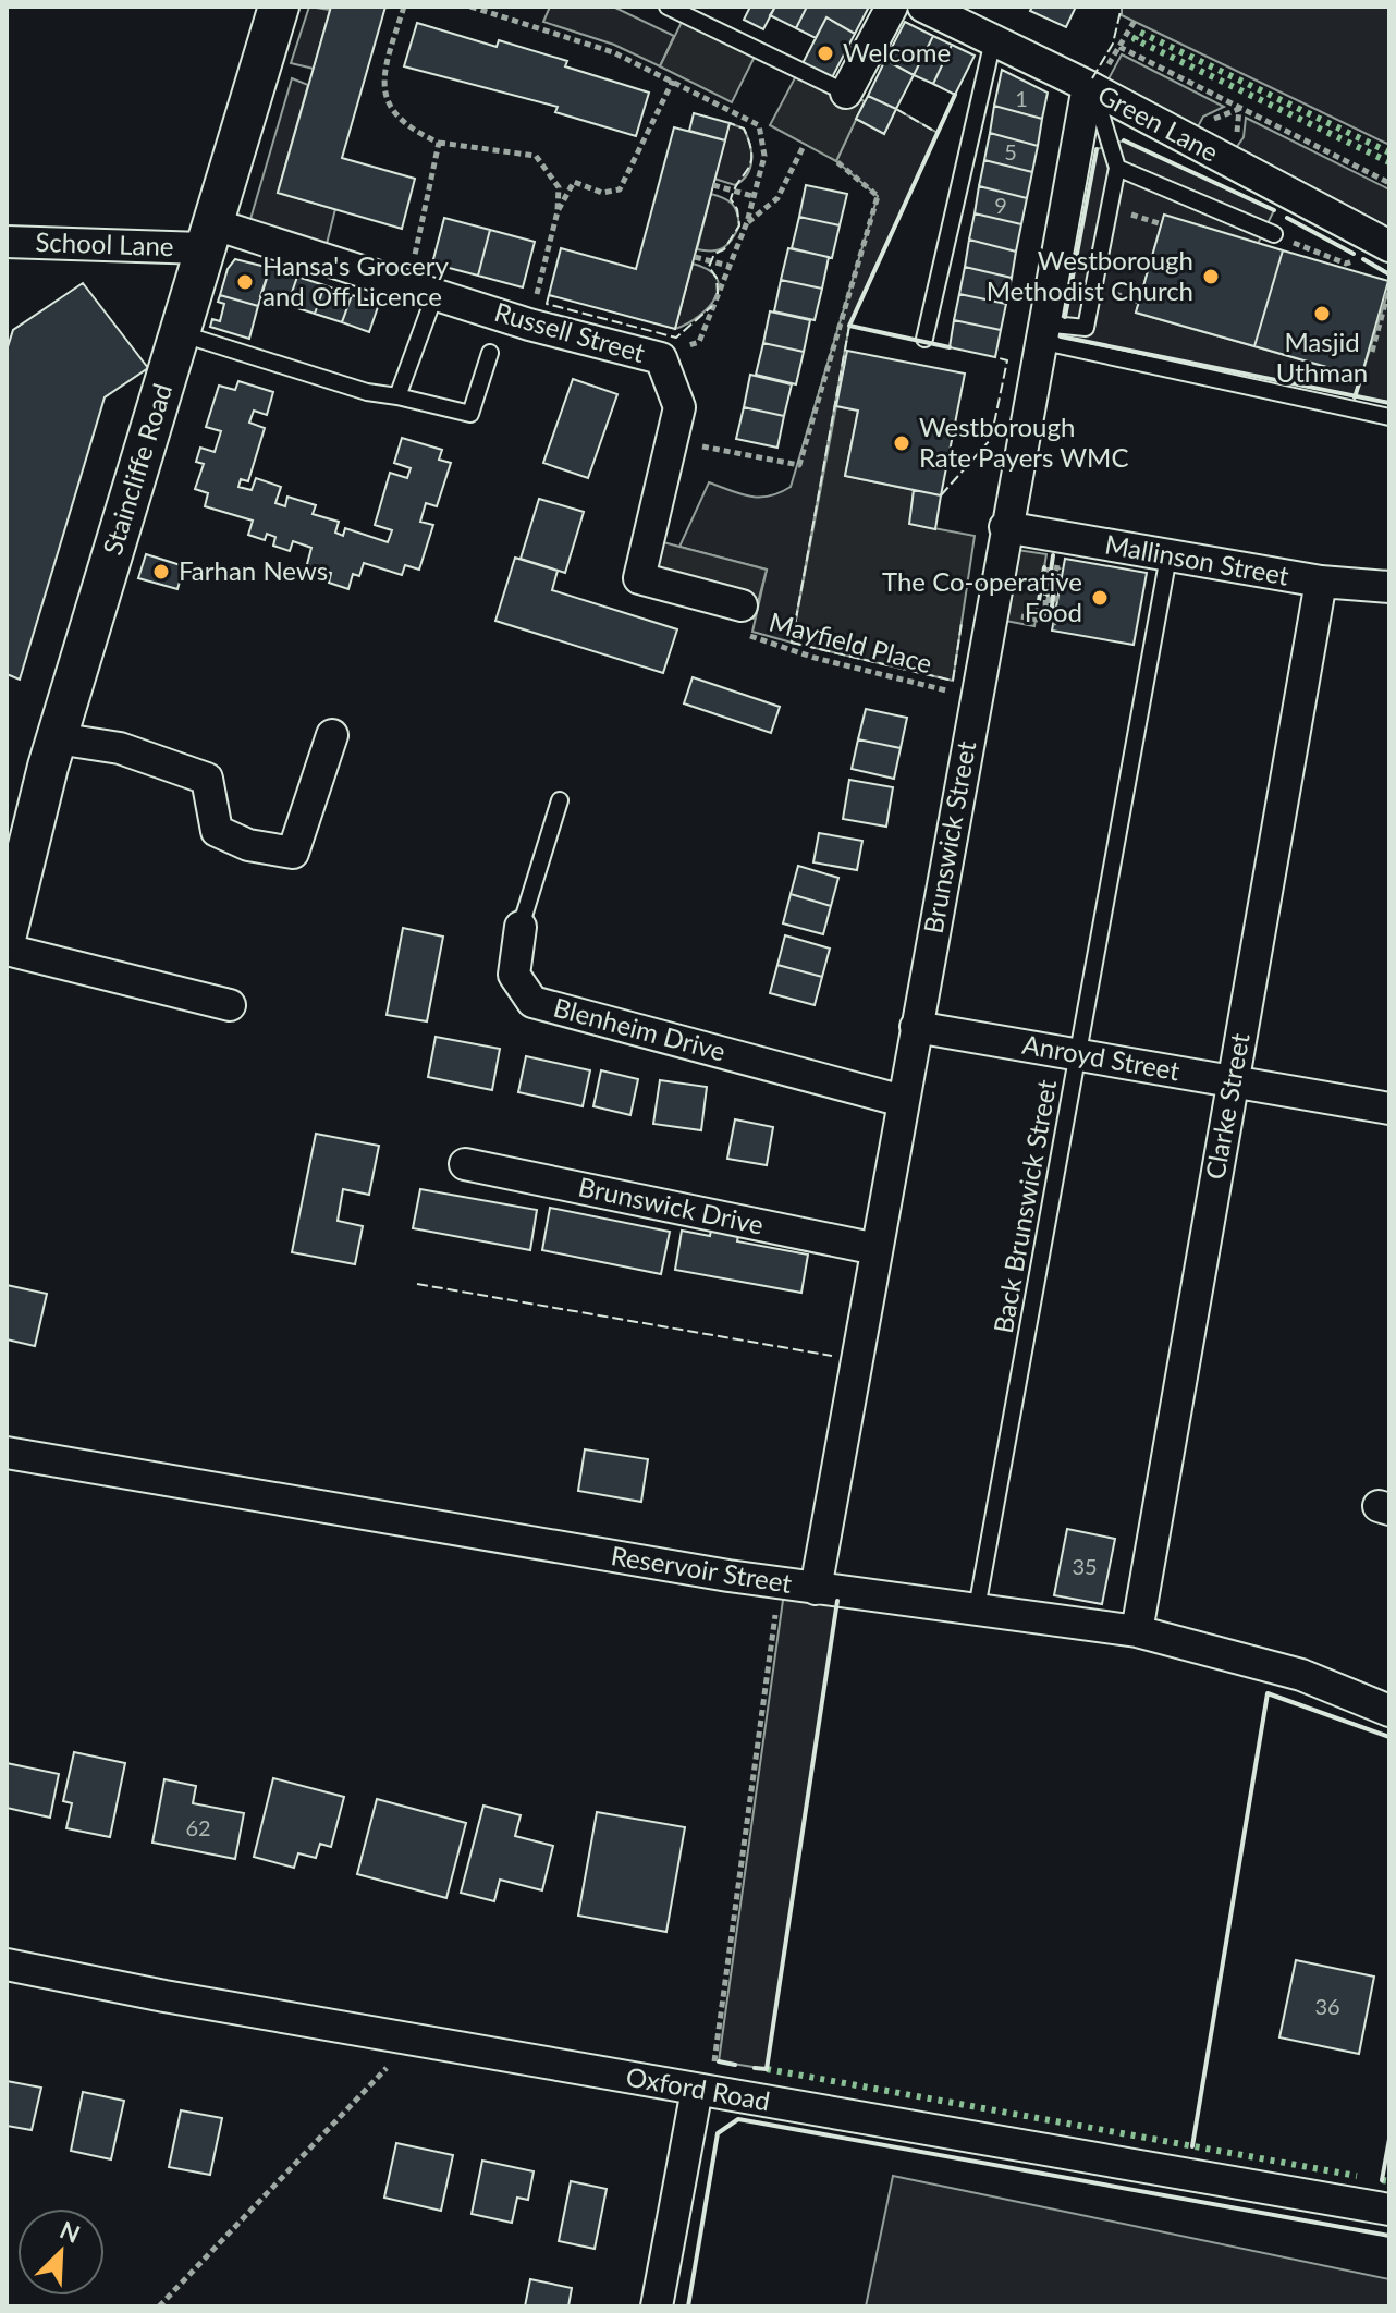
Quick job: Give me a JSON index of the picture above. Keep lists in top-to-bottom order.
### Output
{
  "streets": {
    "street": [
      "Green Lane",
      "School Lane",
      "Russell Street",
      "Staincliffe Road",
      "Mallinson Street",
      "Brunswick Street",
      "Blenheim Drive",
      "Anroyd Street",
      "Clarke Street",
      "Brunswick Drive",
      "Reservoir Street",
      "Oxford Road"
    ],
    "lane": ["Back Brunswick Street"],
    "path": ["Mayfield Place"]
  },
  "crossings": [
    ["Green Lane", "Brunswick Street"],
    ["School Lane", "Russell Street"],
    ["School Lane", "Staincliffe Road"],
    ["Russell Street", "Staincliffe Road"],
    ["Russell Street", "Mayfield Place"],
    ["Mallinson Street", "Brunswick Street"],
    ["Mallinson Street", "Clarke Street"],
    ["Mallinson Street", "Back Brunswick Street"],
    ["Mayfield Place", "Brunswick Street"],
    ["Brunswick Street", "Blenheim Drive"],
    ["Brunswick Street", "Anroyd Street"],
    ["Brunswick Street", "Brunswick Drive"],
    ["Brunswick Street", "Reservoir Street"],
    ["Anroyd Street", "Clarke Street"],
    ["Anroyd Street", "Back Brunswick Street"],
    ["Clarke Street", "Reservoir Street"],
    ["Back Brunswick Street", "Reservoir Street"]
  ],
  "places": [
    "Welcome",
    "Westborough Methodist Church",
    "Hansa's Grocery and Off Licence",
    "Masjid Uthman",
    "Westborough Rate Payers WMC",
    "Farhan News",
    "The Co-operative Food"
  ],
  "house_numbers": [
    "1",
    "5",
    "9",
    "35",
    "62",
    "36"
  ],
  "north": "top right"
}
